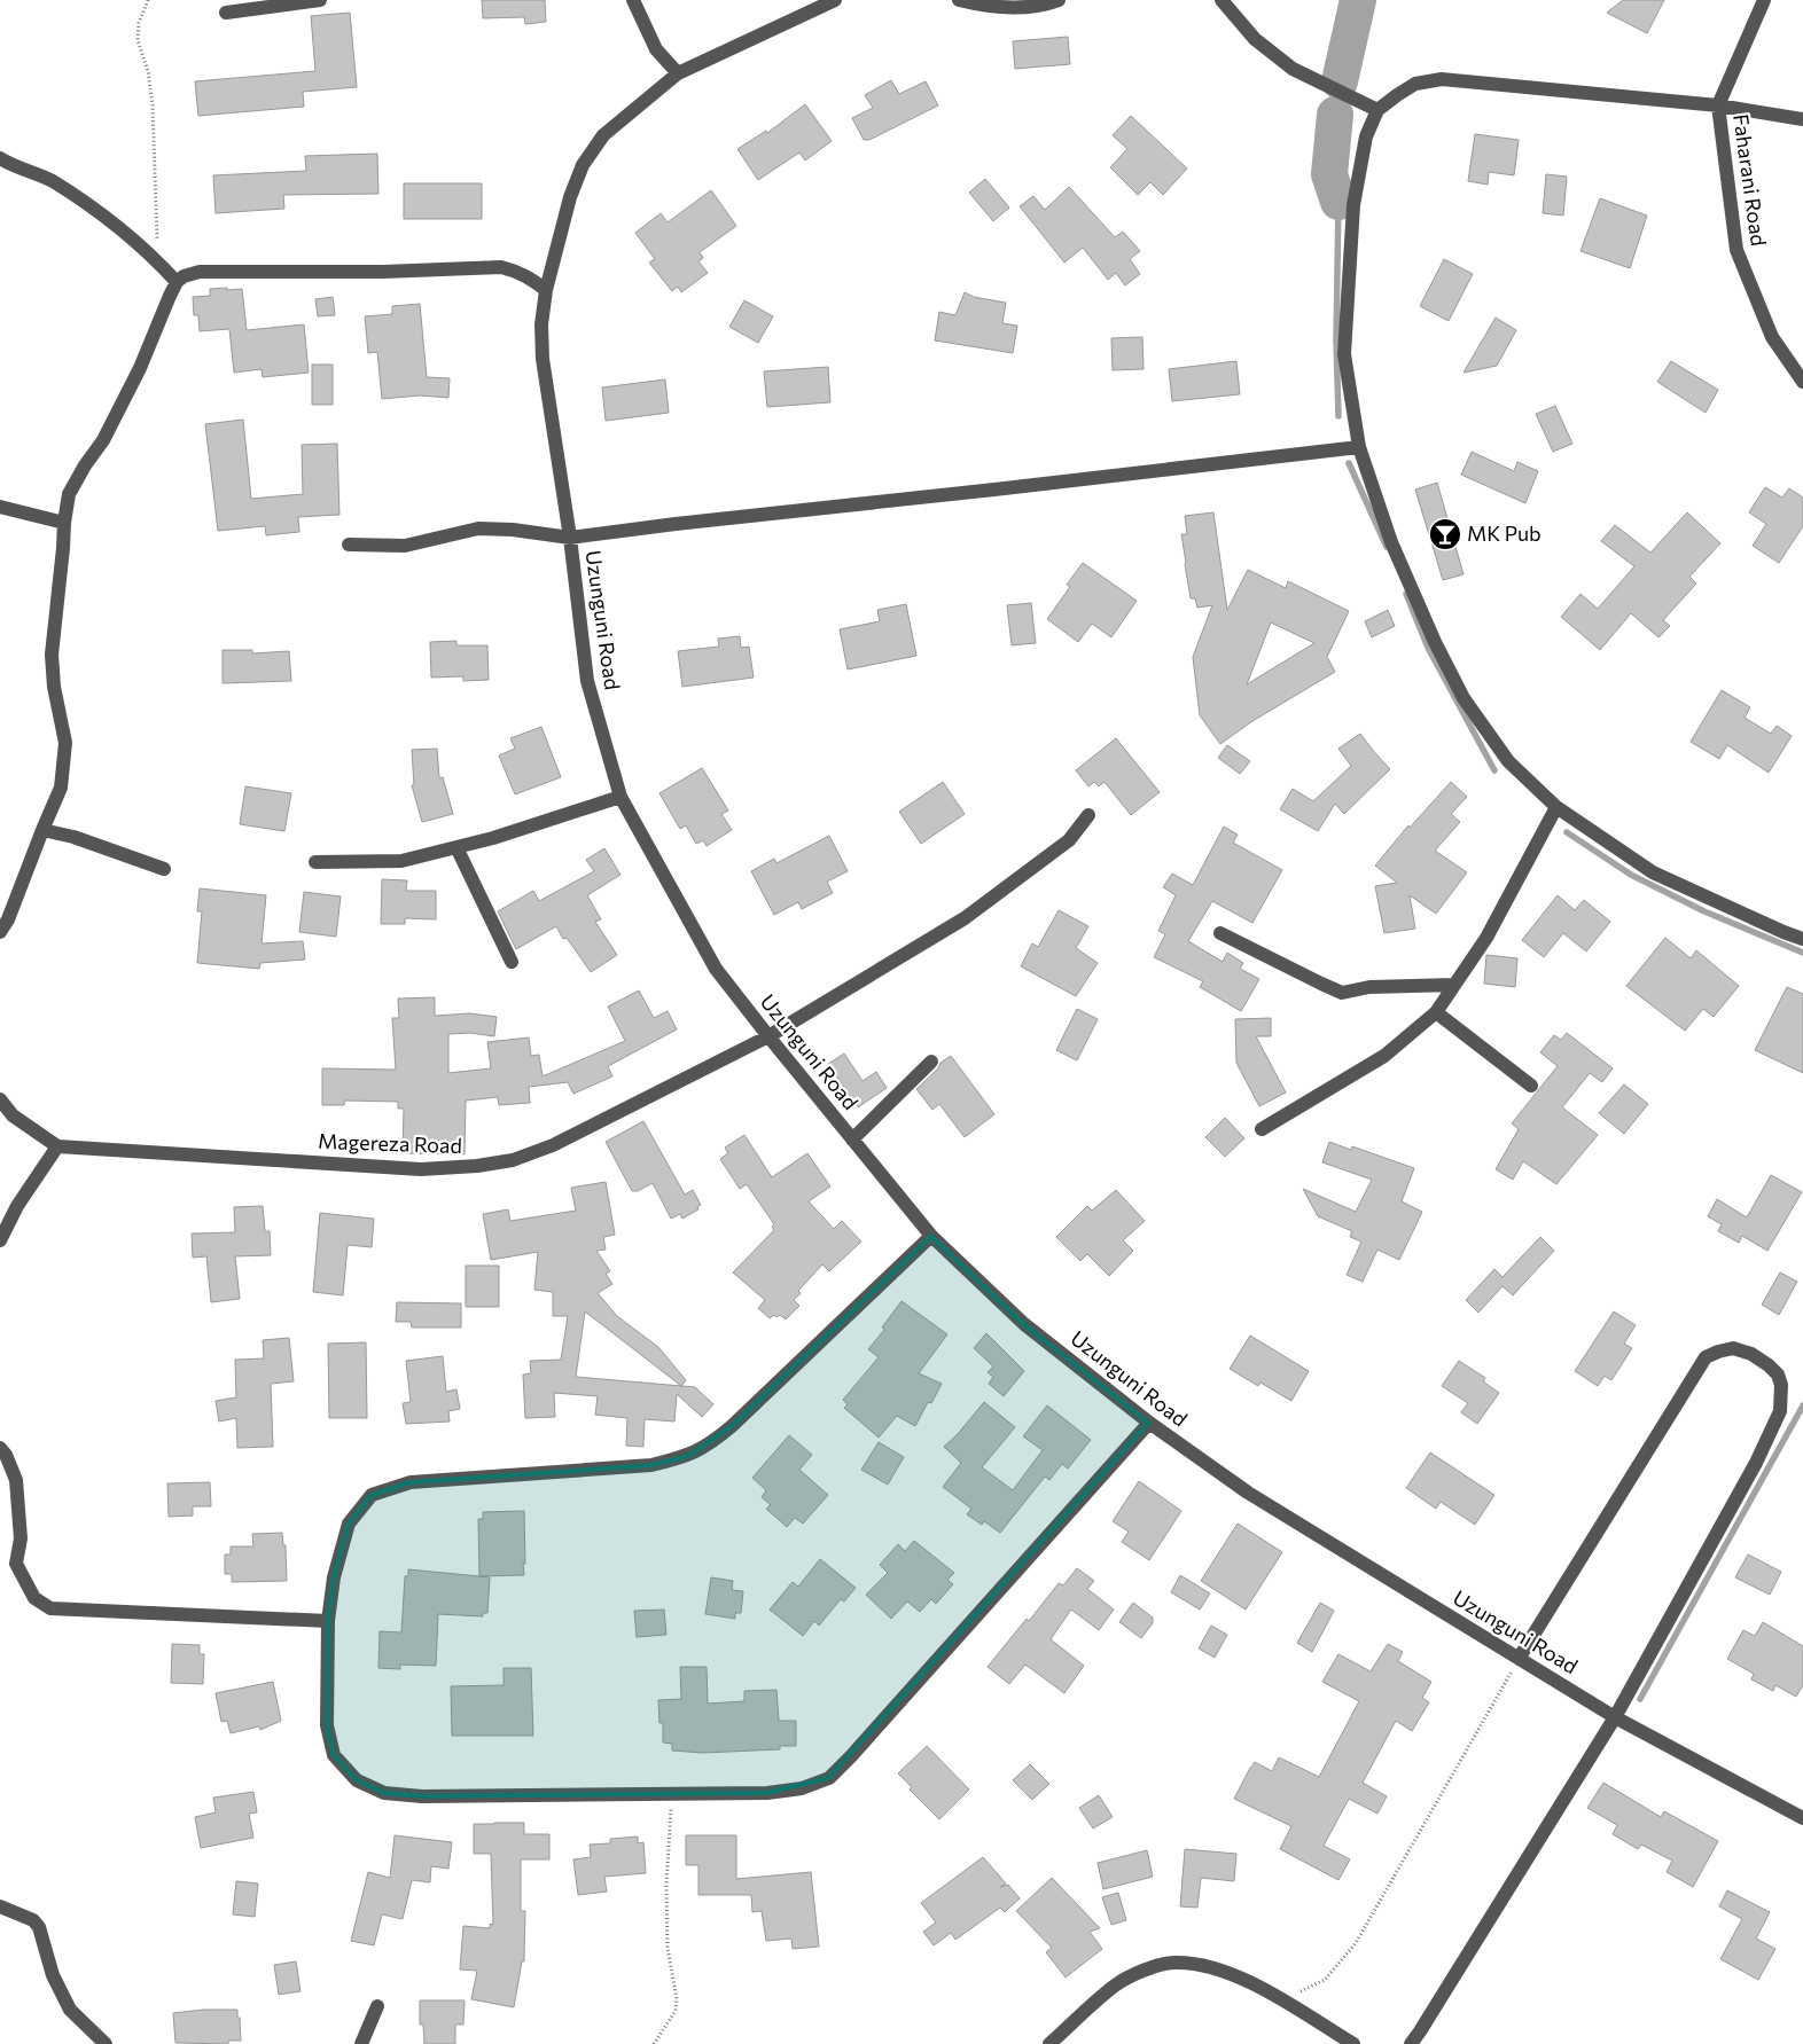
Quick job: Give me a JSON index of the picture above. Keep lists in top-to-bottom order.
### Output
{
  "streets": {
    "street": ["Faharani Road", "Uzunguni Road", "Magereza Road"]
  },
  "crossings": [
    ["Uzunguni Road", "Magereza Road"]
  ],
  "places": {
    "bar": ["MK Pub"]
  }
}
